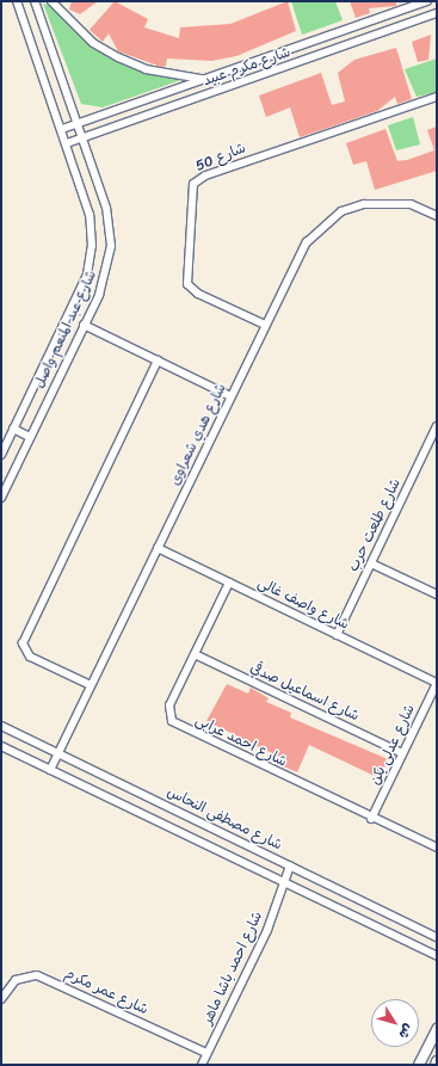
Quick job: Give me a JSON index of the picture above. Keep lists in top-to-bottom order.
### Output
{
  "streets": {
    "street": [
      "شارع مكرم عبيد",
      "شارع 50",
      "شارع عبد المنعم واصل",
      "شارع هدي شعراوى",
      "شارع طلعت حرب",
      "شارع واصف غالى",
      "شارع اسماعيل صدقي",
      "شارع احمد عرابى",
      "شارع عدلى يكن",
      "شارع مصطفى النحاس",
      "شارع احمد باشا ماهر",
      "شارع عمر مكرم"
    ]
  },
  "crossings": [
    ["شارع مكرم عبيد", "شارع عبد المنعم واصل"],
    ["شارع 50", "شارع هدي شعراوى"],
    ["شارع هدي شعراوى", "شارع واصف غالى"],
    ["شارع هدي شعراوى", "شارع مصطفى النحاس"],
    ["شارع طلعت حرب", "شارع واصف غالى"],
    ["شارع واصف غالى", "شارع احمد عرابى"],
    ["شارع واصف غالى", "شارع عدلى يكن"],
    ["شارع اسماعيل صدقي", "شارع احمد عرابى"],
    ["شارع اسماعيل صدقي", "شارع عدلى يكن"],
    ["شارع احمد عرابى", "شارع عدلى يكن"],
    ["شارع مصطفى النحاس", "شارع احمد باشا ماهر"],
    ["شارع احمد باشا ماهر", "شارع عمر مكرم"]
  ],
  "north": "bottom right"
}
